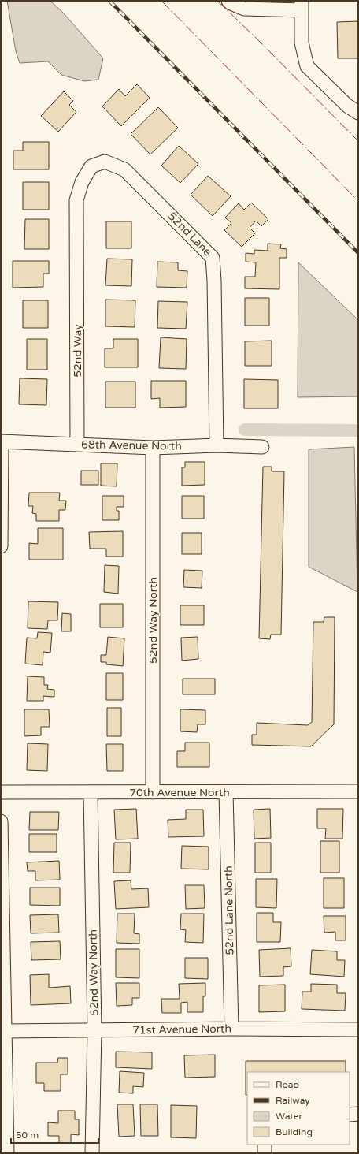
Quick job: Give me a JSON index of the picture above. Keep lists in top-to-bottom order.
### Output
{
  "streets": {
    "street": [
      "52nd Lane",
      "52nd Way",
      "68th Avenue North",
      "52nd Way North",
      "70th Avenue North",
      "52nd Lane North",
      "71st Avenue North"
    ]
  },
  "crossings": [
    ["52nd Lane", "52nd Way"],
    ["52nd Lane", "68th Avenue North"],
    ["52nd Way", "68th Avenue North"],
    ["68th Avenue North", "52nd Way North"],
    ["52nd Way North", "70th Avenue North"],
    ["52nd Way North", "71st Avenue North"],
    ["70th Avenue North", "52nd Lane North"],
    ["52nd Lane North", "71st Avenue North"]
  ],
  "legend": [
    "Road",
    "Railway",
    "Water",
    "Building"
  ],
  "scale_bar": "50 m"
}
